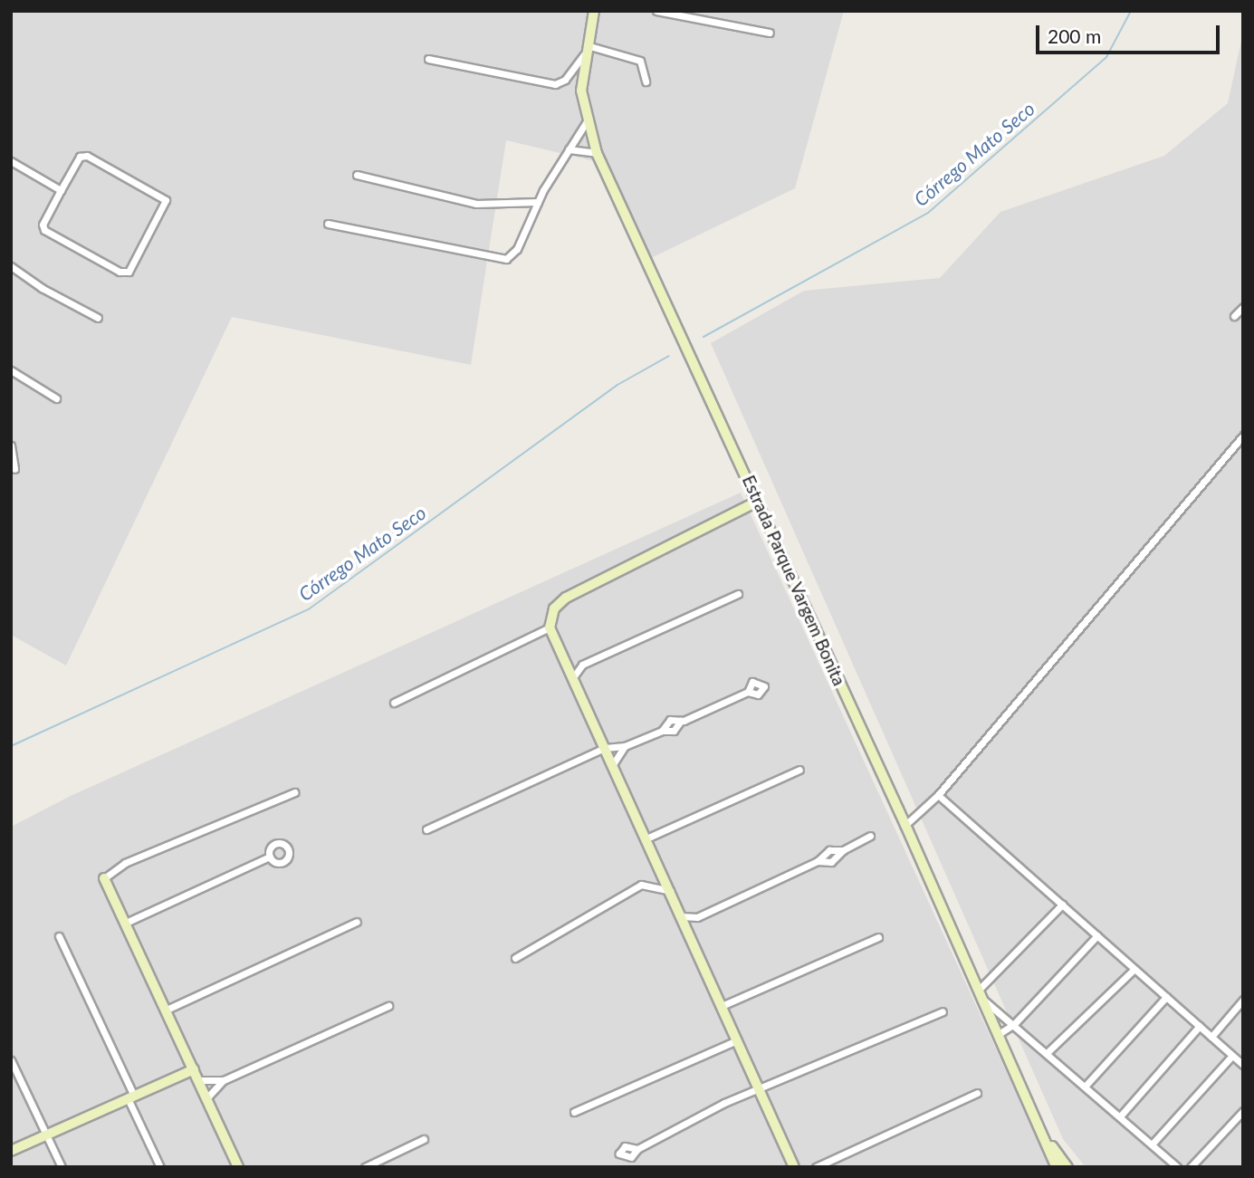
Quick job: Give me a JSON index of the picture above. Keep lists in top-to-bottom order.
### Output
{
  "streets": {
    "street": ["Estrada Parque Vargem Bonita"]
  },
  "water": ["Córrego Mato Seco"],
  "scale_bar": "200 m"
}
